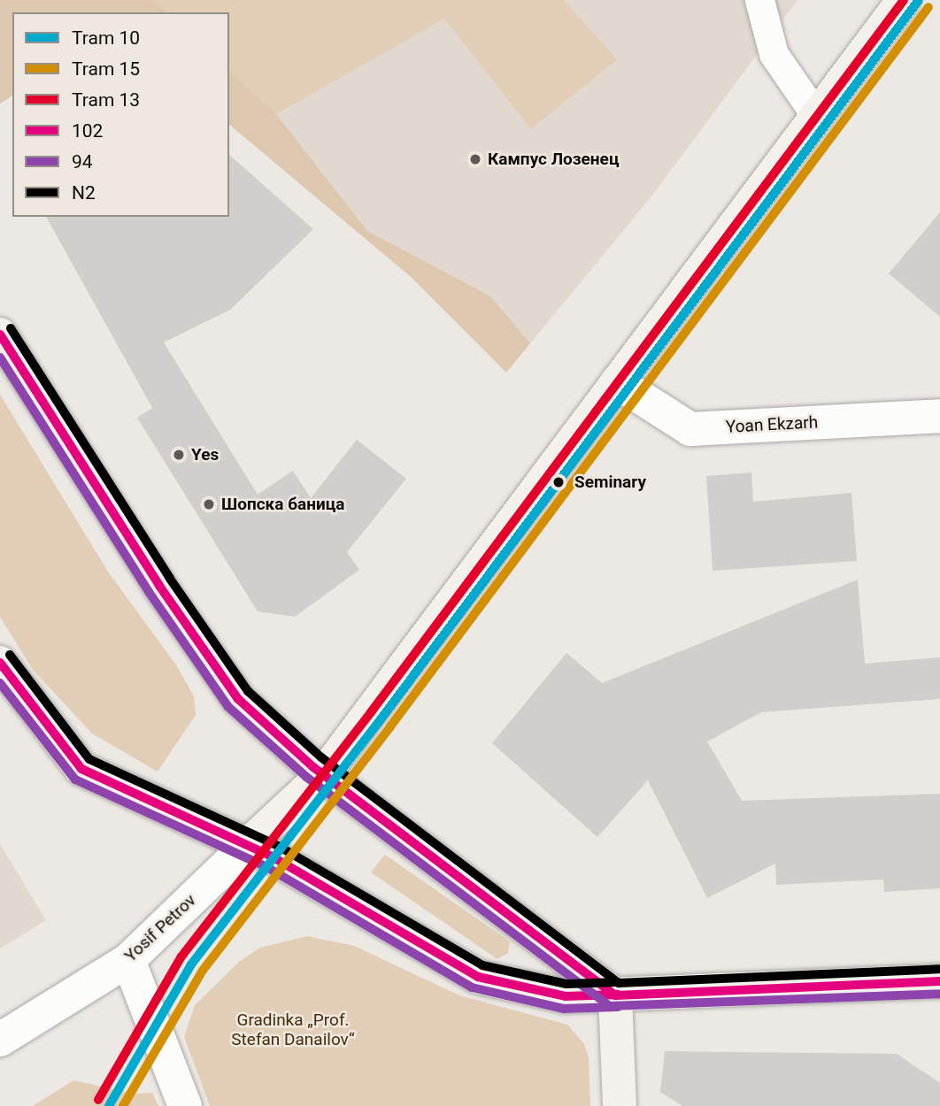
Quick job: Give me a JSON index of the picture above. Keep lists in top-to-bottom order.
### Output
{
  "streets": {
    "street": ["Yoan Ekzarh", "Yosif Petrov"]
  },
  "parks": ["Gradinka „Prof. Stefan Danailov“"],
  "places": [
    "Кампус Лозенец",
    "Yes",
    "Seminary",
    "Шопска баница"
  ],
  "lines": [
    "tram line 10",
    "tram line 13",
    "tram line 15",
    "transit line N2",
    "transit line 102",
    "transit line 94"
  ],
  "legend": [
    "Tram 10",
    "Tram 15",
    "Tram 13",
    "102",
    "94",
    "N2"
  ]
}
